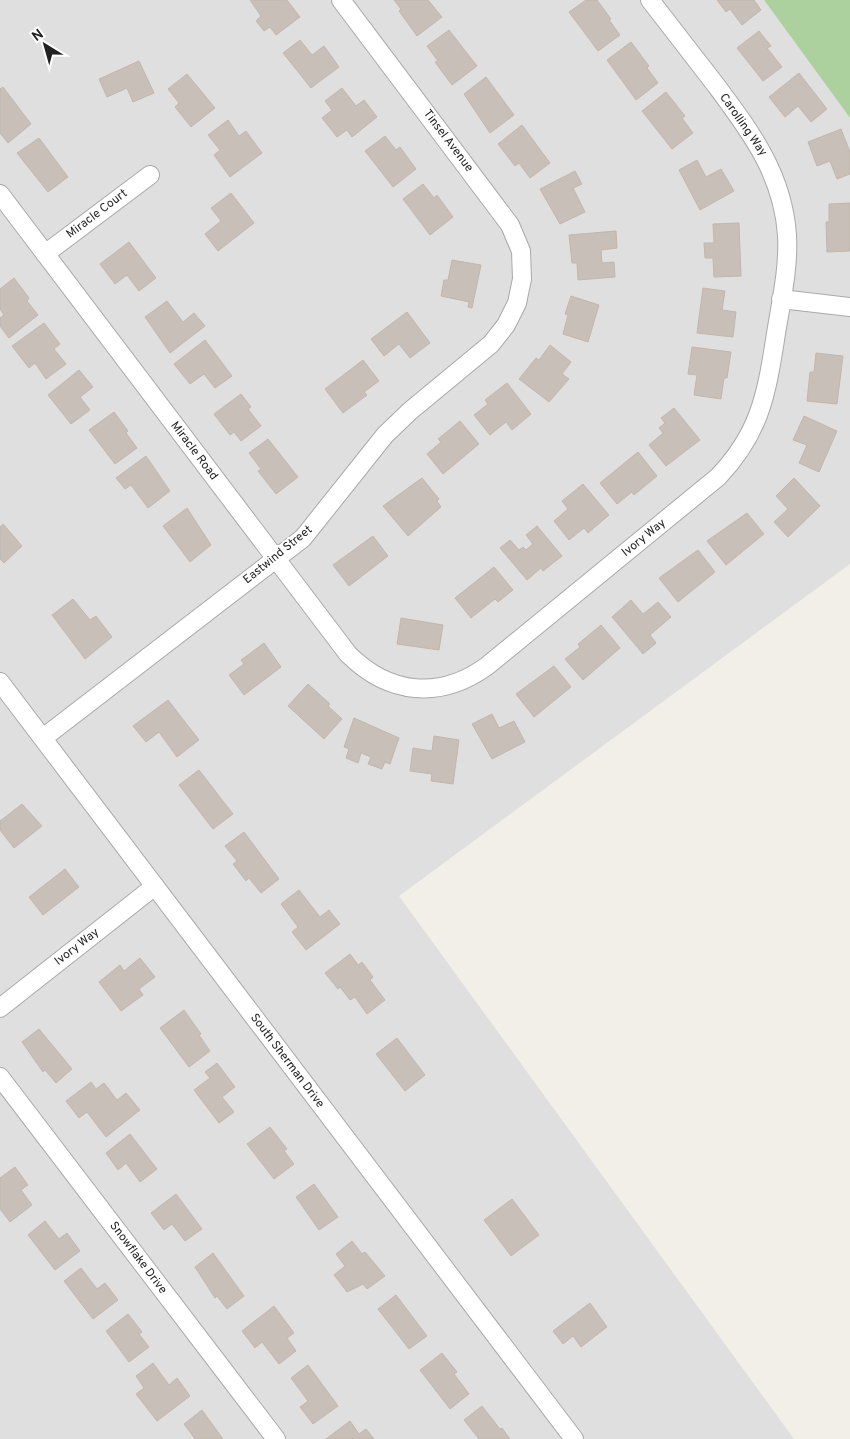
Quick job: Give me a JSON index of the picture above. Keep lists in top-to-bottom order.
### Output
{
  "streets": {
    "street": [
      "Carolling Way",
      "Tinsel Avenue",
      "Miracle Court",
      "Miracle Road",
      "Ivory Way",
      "Eastwind Street",
      "South Sherman Drive",
      "Snowflake Drive"
    ]
  },
  "crossings": [
    ["Carolling Way", "Ivory Way"],
    ["Tinsel Avenue", "Eastwind Street"],
    ["Miracle Court", "Miracle Road"],
    ["Miracle Road", "Ivory Way"],
    ["Miracle Road", "Eastwind Street"],
    ["Ivory Way", "South Sherman Drive"],
    ["Eastwind Street", "South Sherman Drive"]
  ],
  "north": "top left"
}
